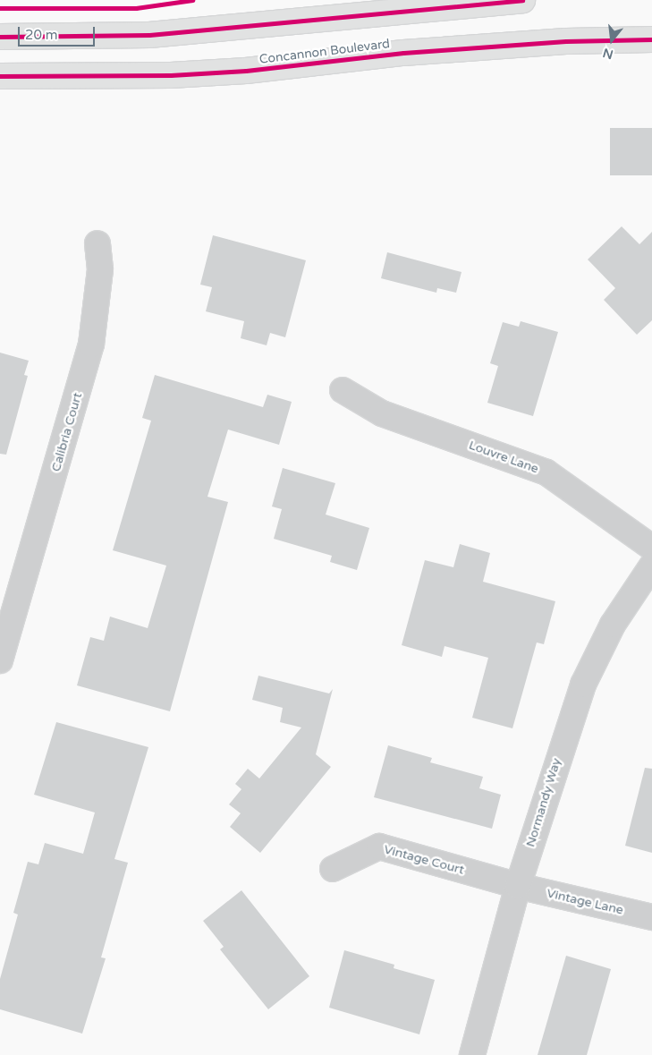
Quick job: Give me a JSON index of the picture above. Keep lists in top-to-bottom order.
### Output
{
  "streets": {
    "main road": ["Concannon Boulevard"],
    "street": [
      "Calibria Court",
      "Louvre Lane",
      "Normandy Way",
      "Vintage Court",
      "Vintage Lane"
    ]
  },
  "crossings": [
    ["Normandy Way", "Vintage Court"],
    ["Normandy Way", "Vintage Lane"],
    ["Vintage Court", "Vintage Lane"]
  ],
  "scale_bar": "20 m",
  "north": "bottom"
}
